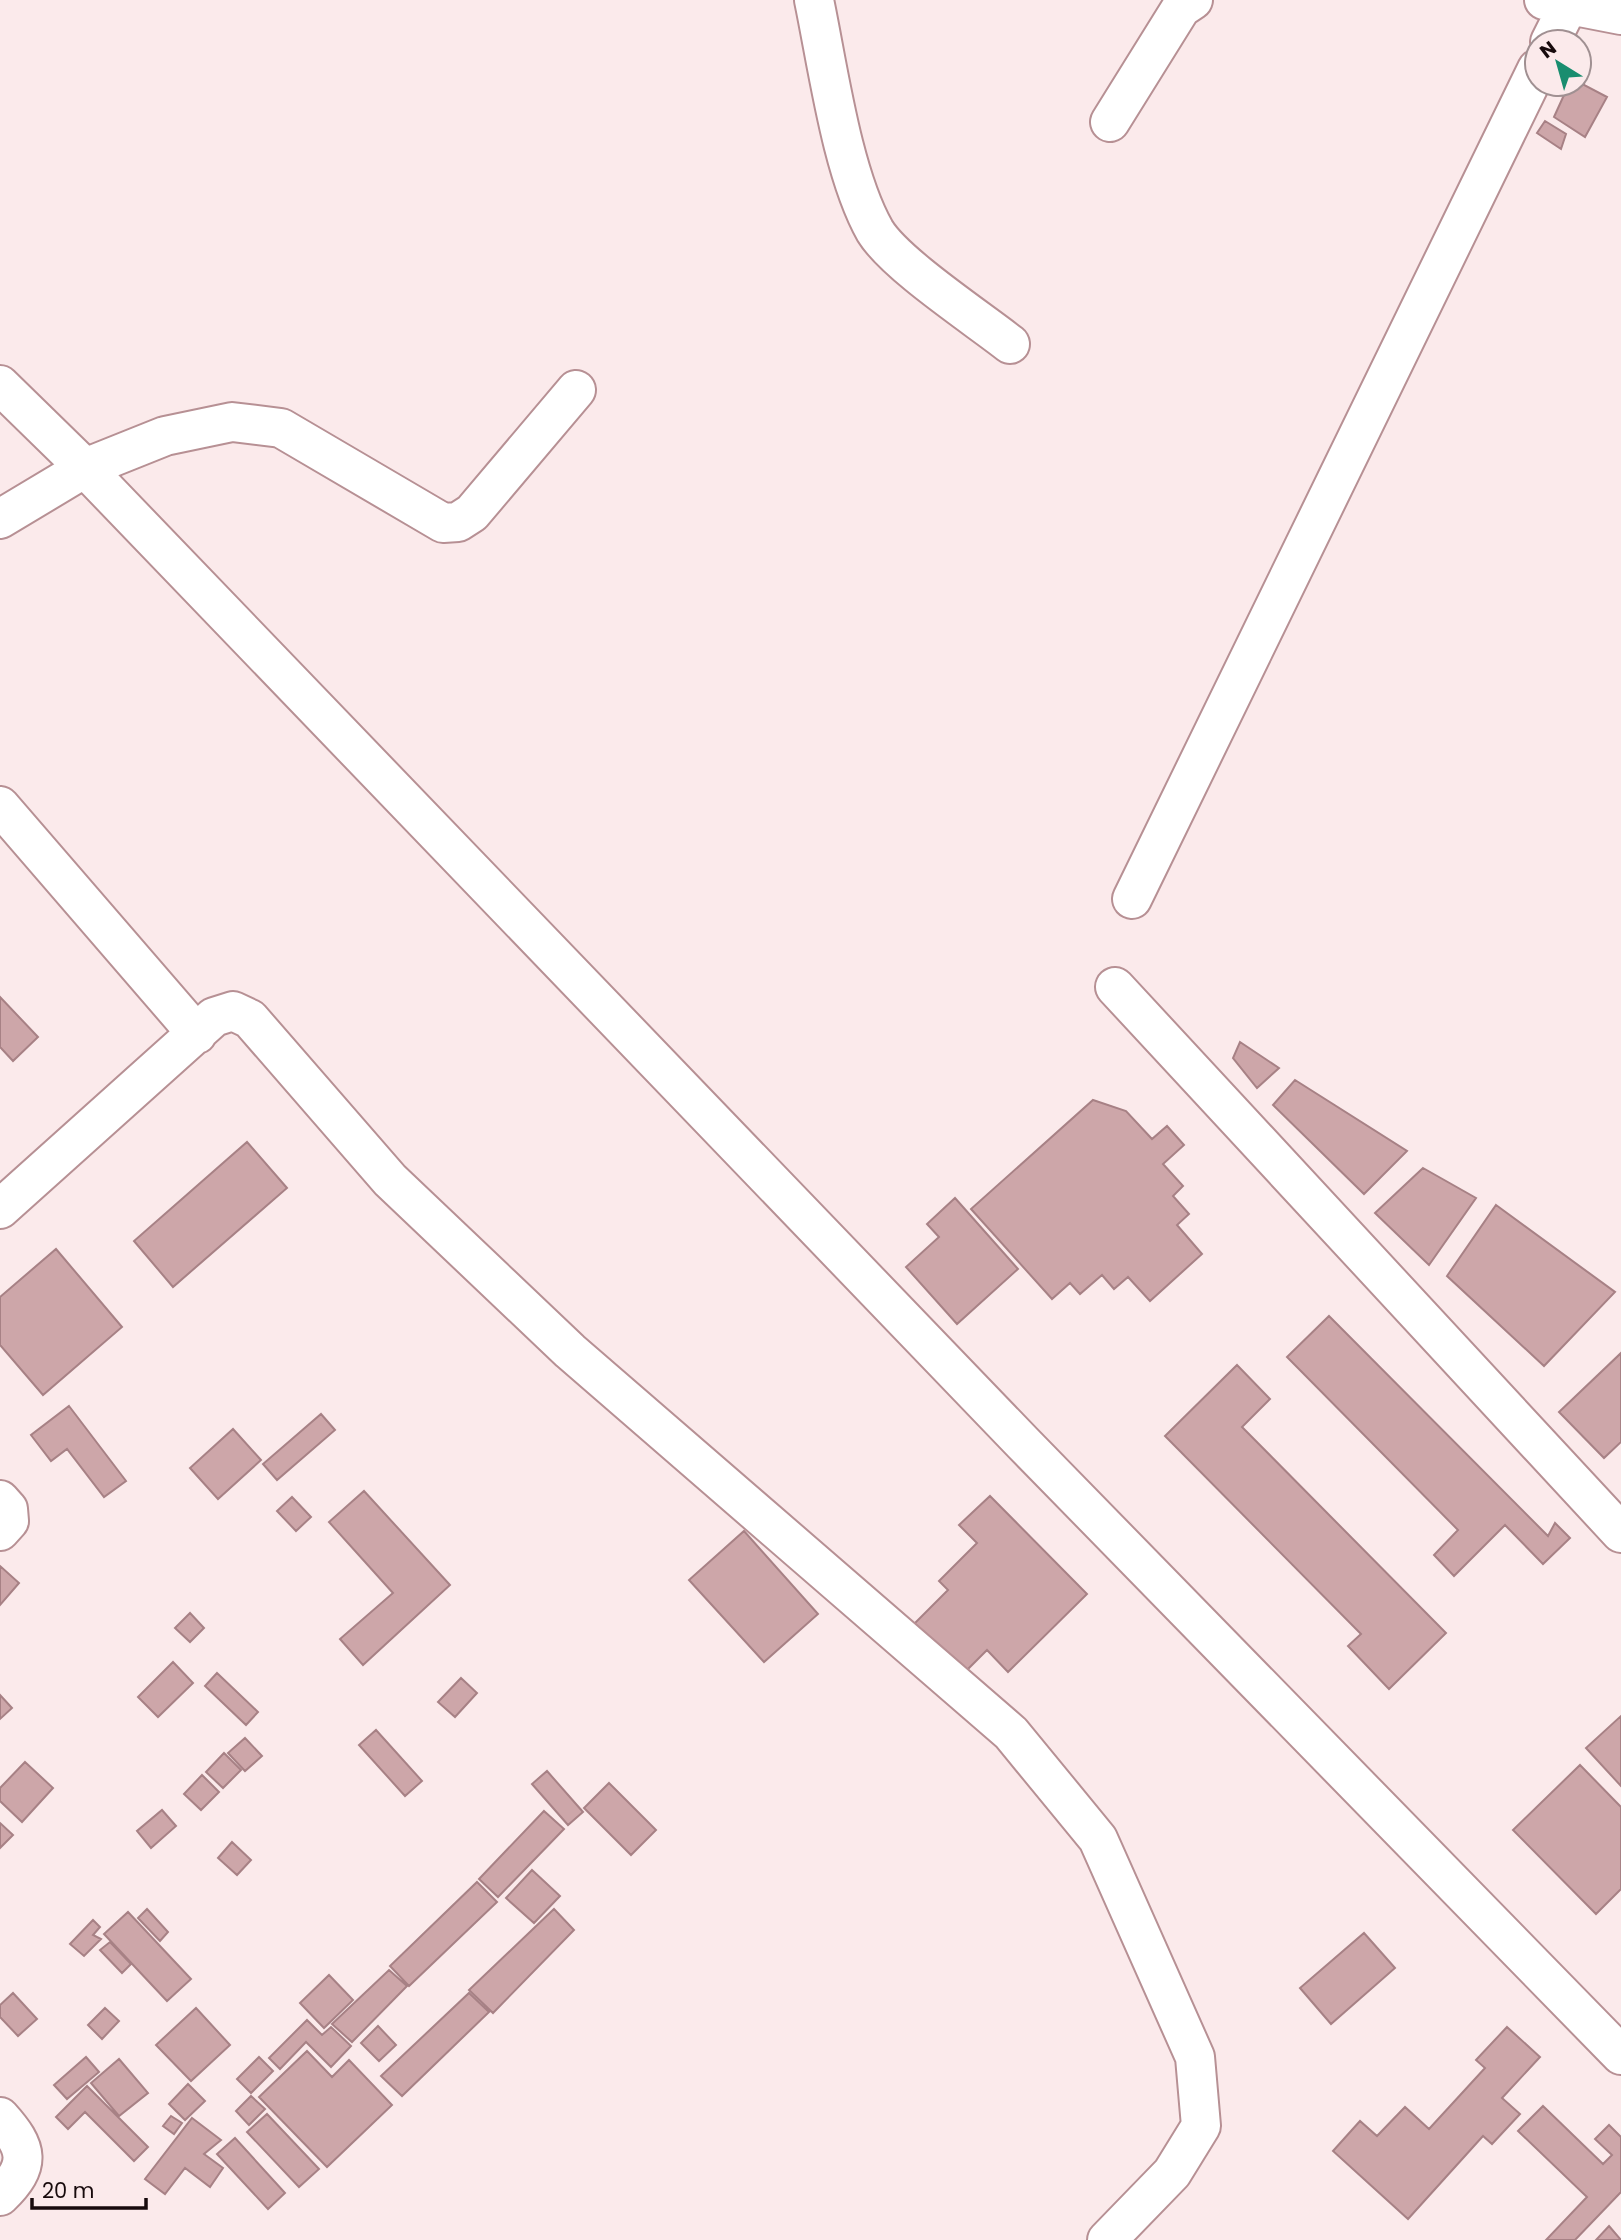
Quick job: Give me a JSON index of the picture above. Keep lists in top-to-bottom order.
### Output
{
  "scale_bar": "20 m",
  "north": "top left"
}
